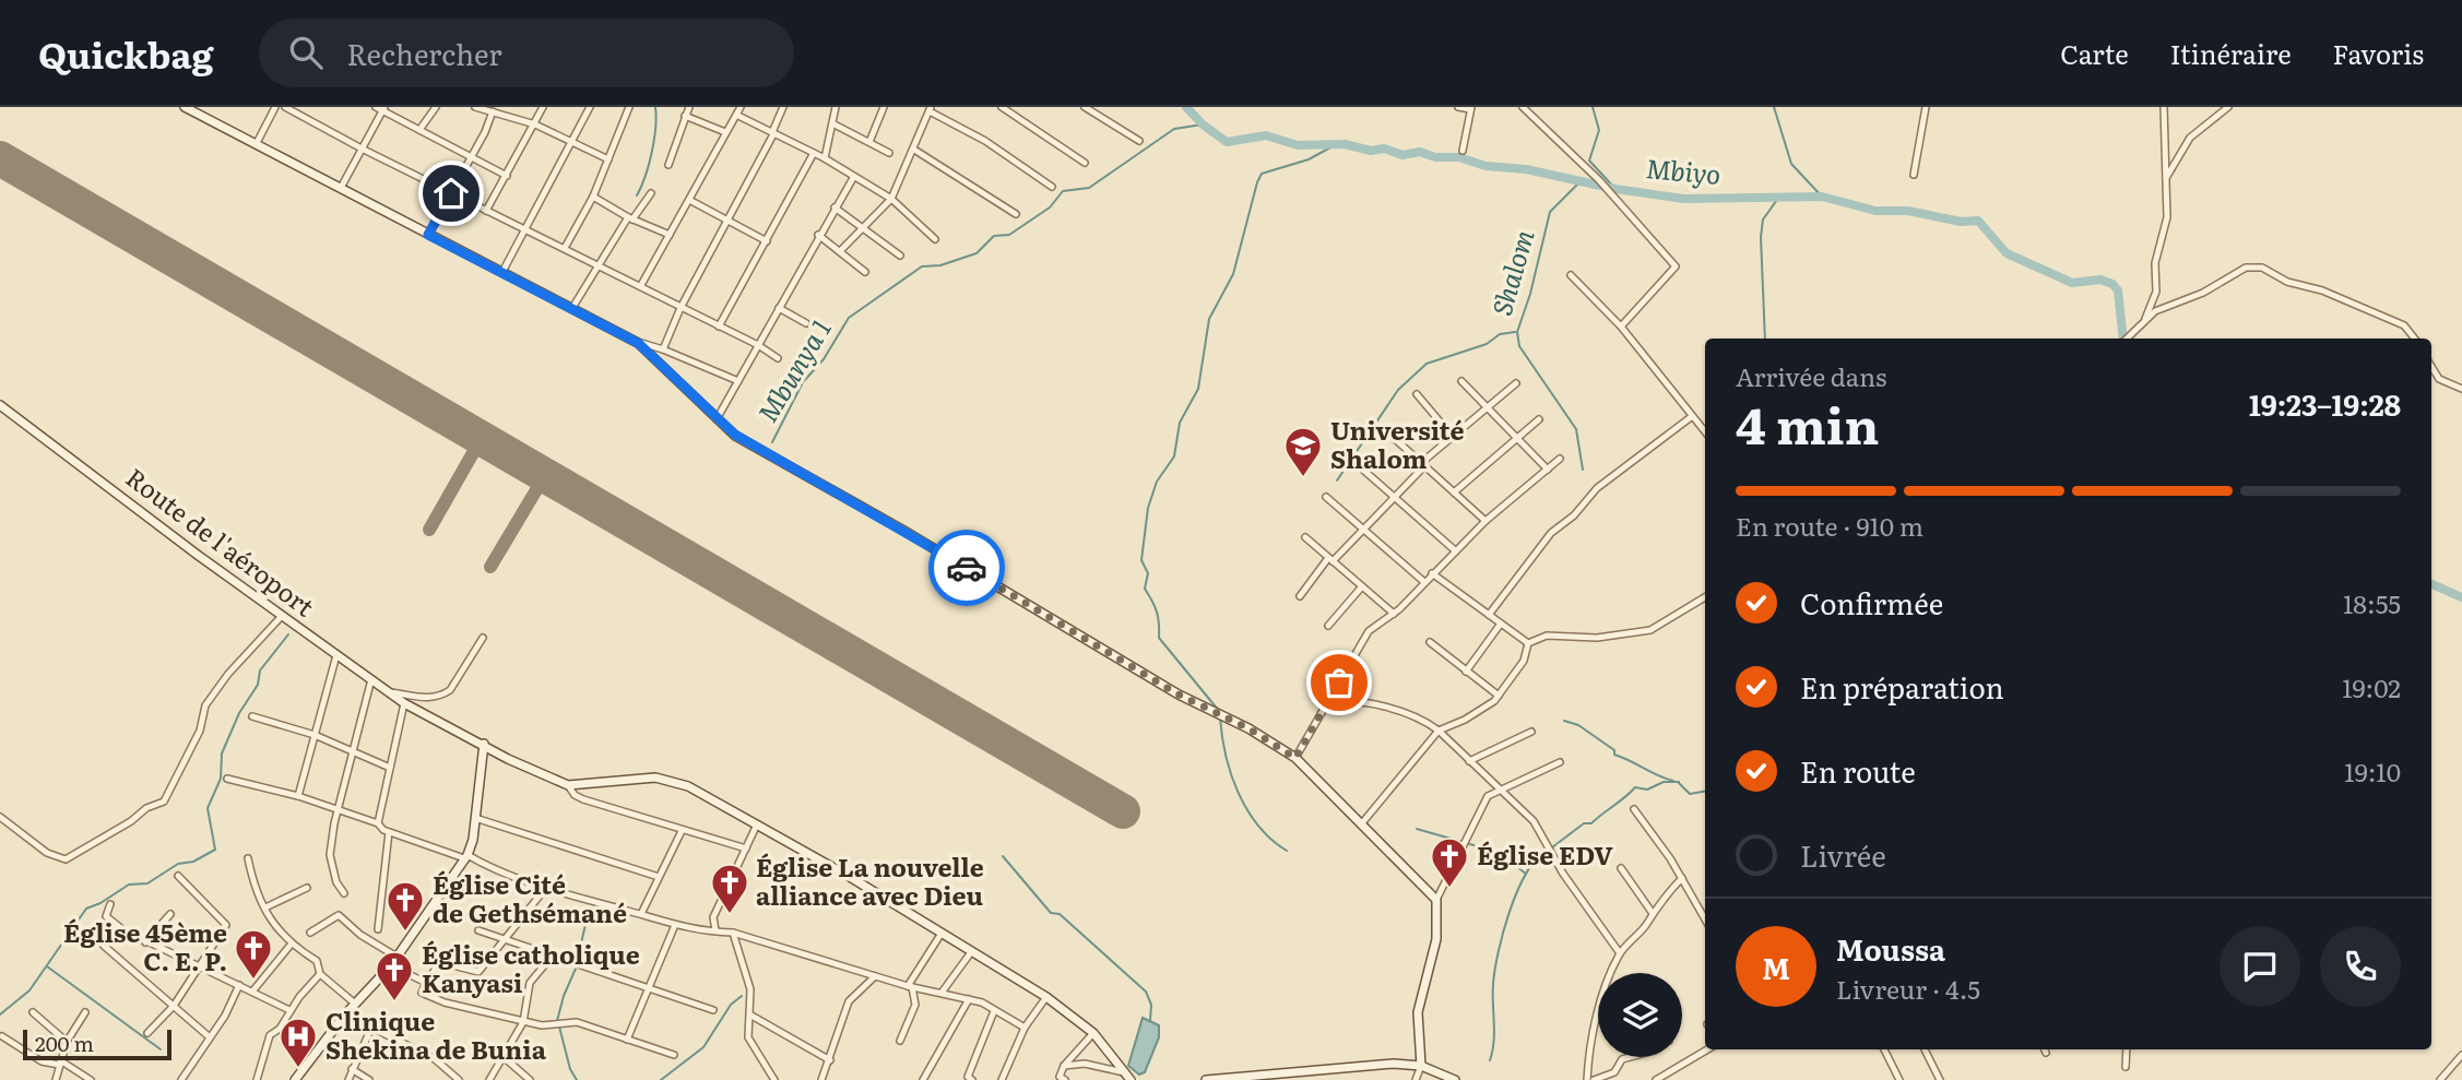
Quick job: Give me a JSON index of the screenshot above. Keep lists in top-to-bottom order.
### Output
{
  "streets": {
    "street": ["Route de l'aéroport"]
  },
  "water": ["Mbiyo", "Shalom", "Mbunya 1"],
  "places": {
    "school or university": ["Université Shalom"],
    "church": [
      "Église EDV",
      "Église La nouvelle alliance avec Dieu",
      "Église Cité de Gethsémané",
      "Église 45ème C. E. P.",
      "Église catholique Kanyasi"
    ],
    "hospital": ["Clinique Shekina de Bunia"]
  },
  "scale_bar": "200 m",
  "page": {
    "header": "Quickbag",
    "search": "Rechercher",
    "nav": ["Carte", "Itinéraire", "Favoris"],
    "heading": ["4 min", "Arrivée dans", "19:23–19:28"],
    "panel": ["Moussa", "Livreur · 4.5"],
    "bar": "En route · 910 m",
    "list": [
      ["Confirmée", "18:55"],
      ["En préparation", "19:02"],
      ["En route", "19:10"],
      "Livrée"
    ],
    "round": "M",
    "scale": "200 m"
  }
}
